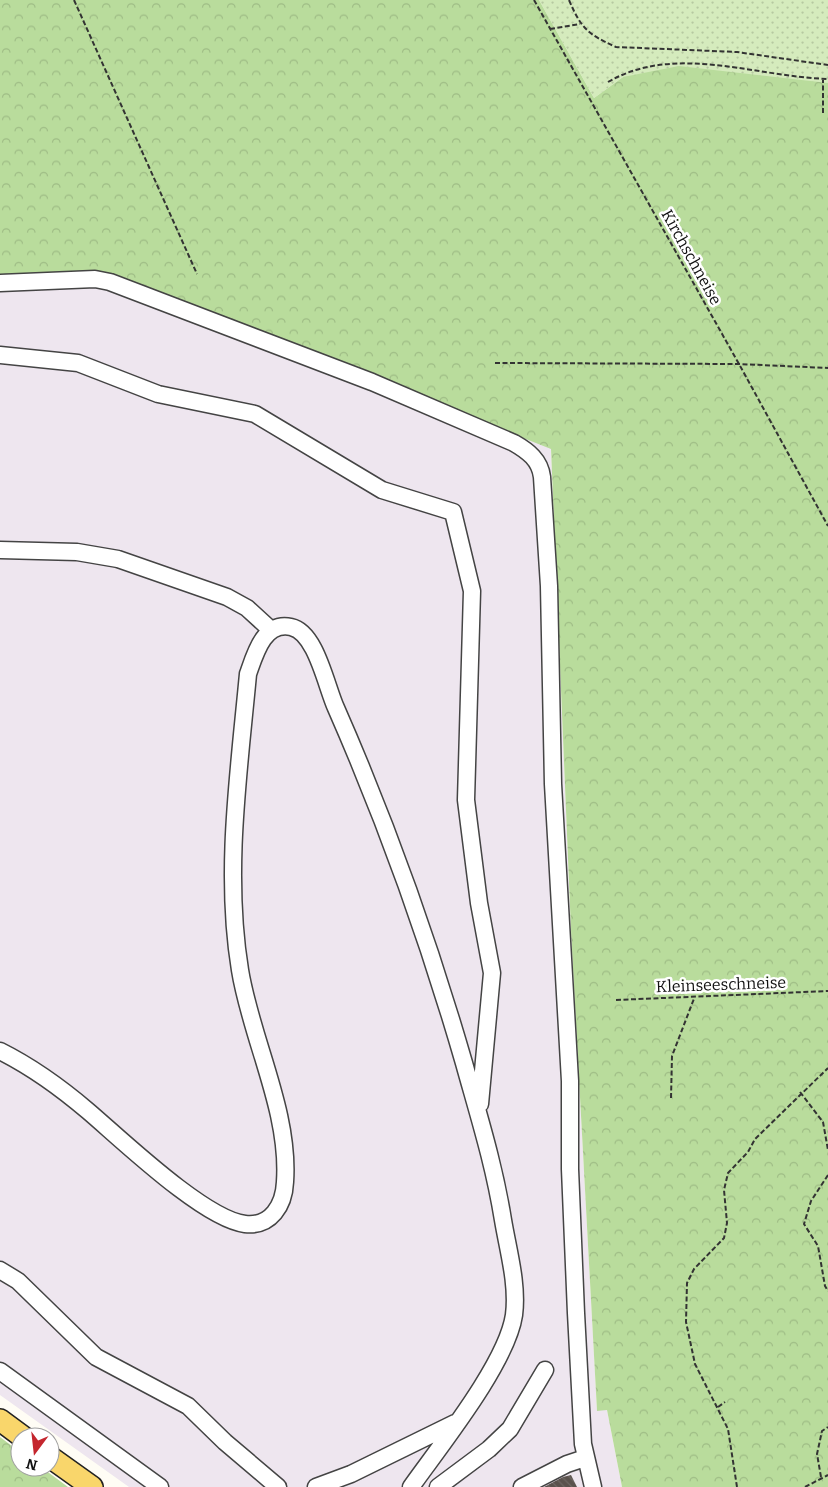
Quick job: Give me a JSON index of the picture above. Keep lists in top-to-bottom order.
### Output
{
  "streets": {
    "path": ["Kirchschneise", "Kleinseeschneise"]
  },
  "north": "bottom"
}
